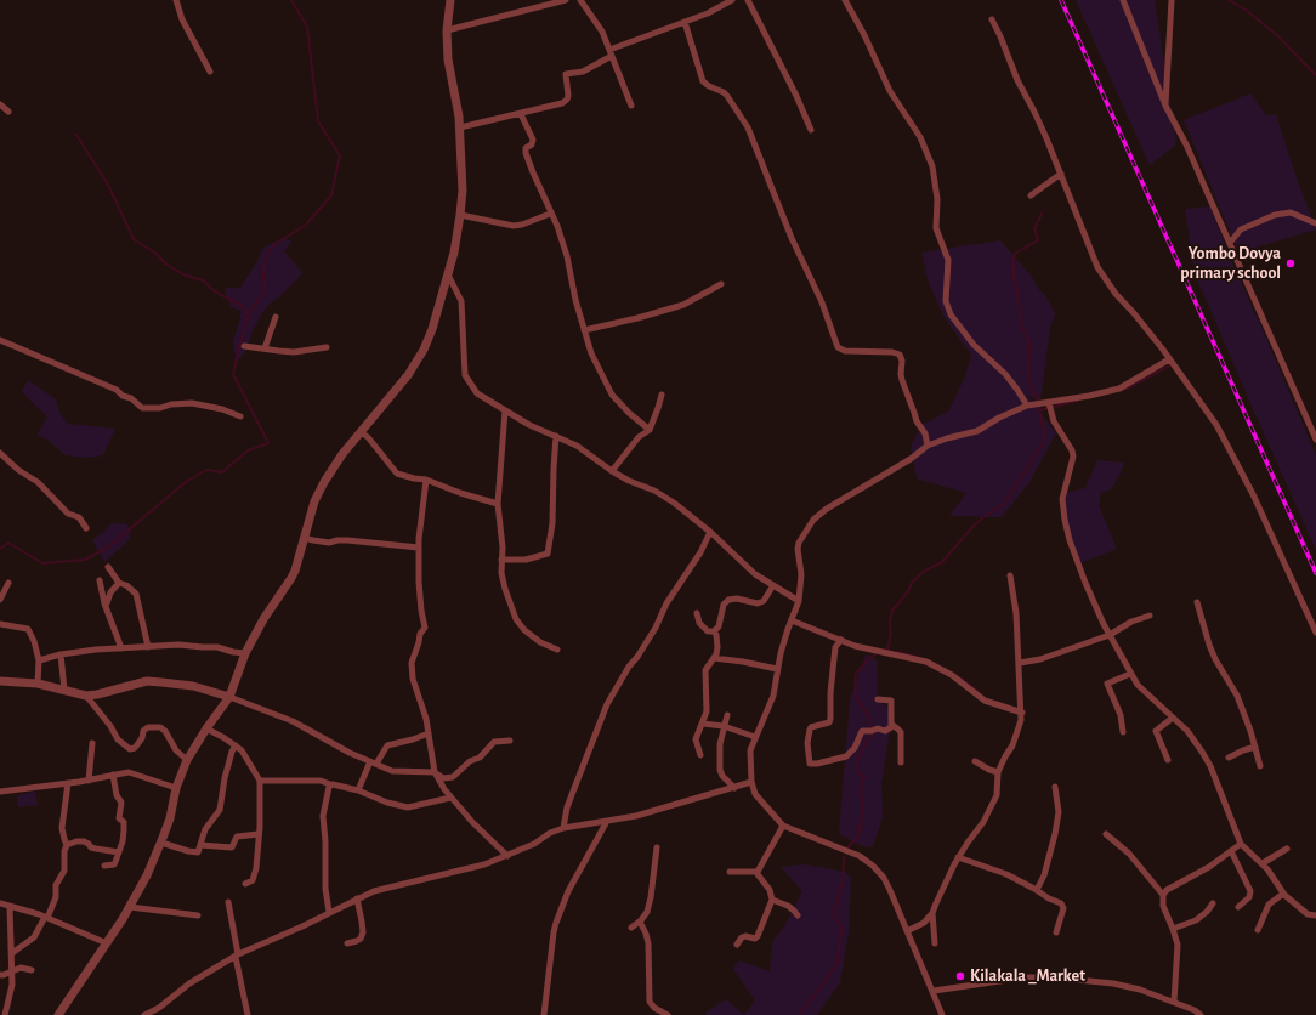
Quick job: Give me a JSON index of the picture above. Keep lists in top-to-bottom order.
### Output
{
  "places": ["Yombo Dovya primary school", "Kilakala _Market"]
}
